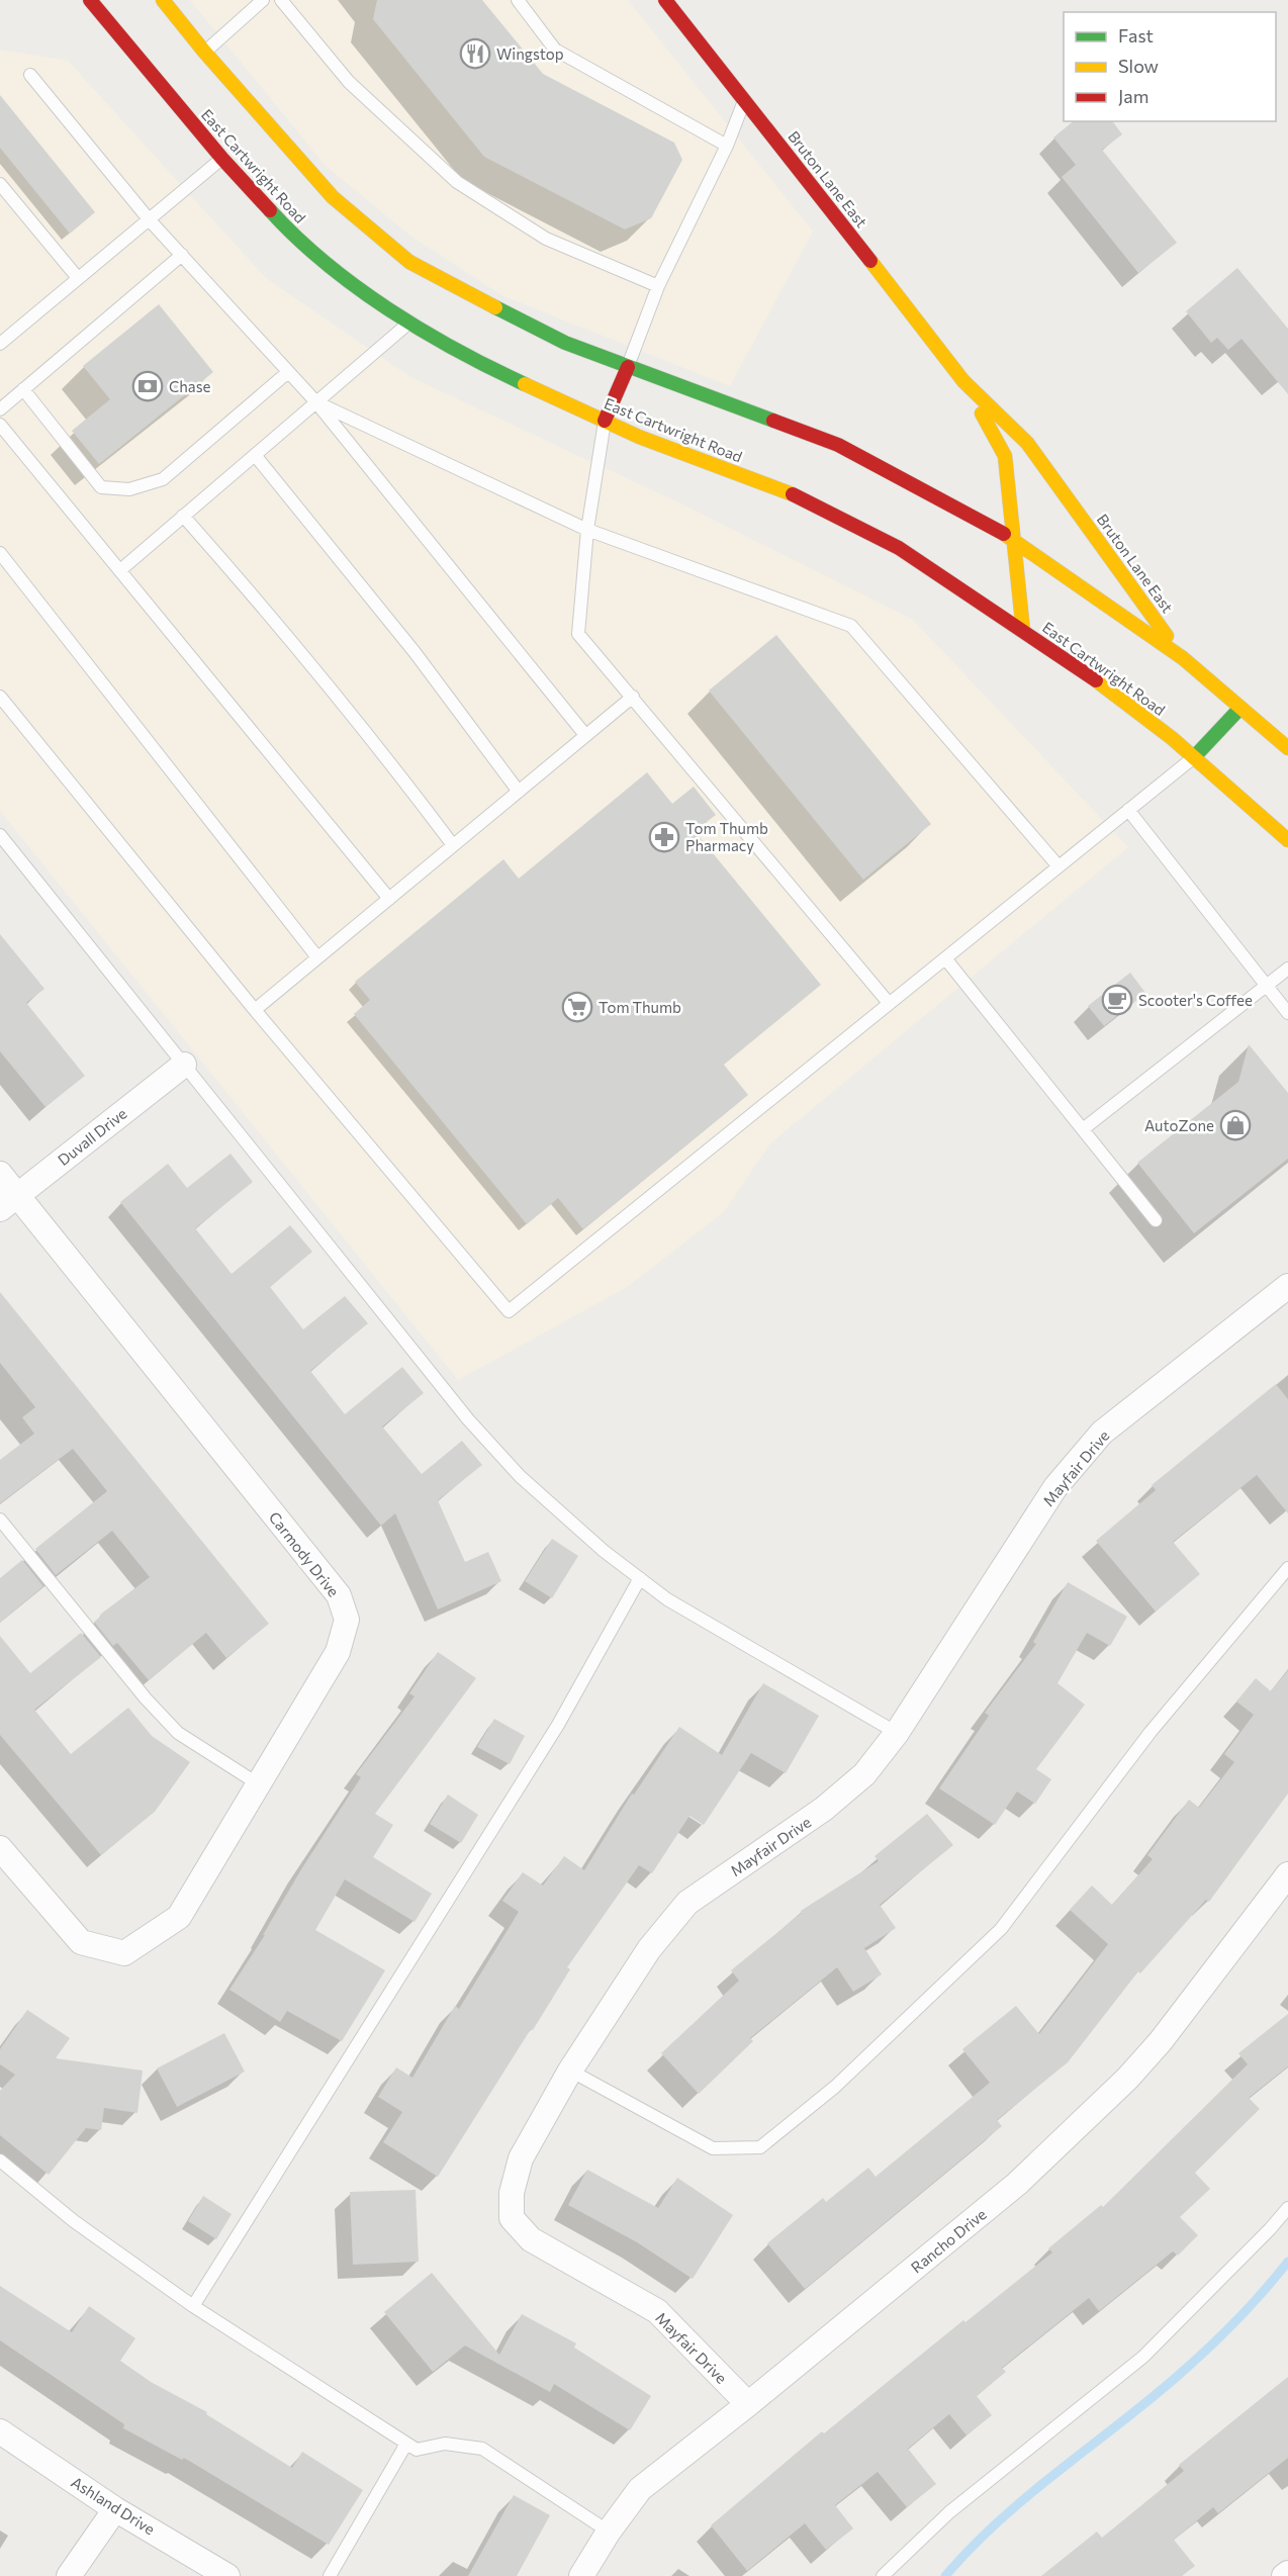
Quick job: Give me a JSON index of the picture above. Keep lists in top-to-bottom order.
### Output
{
  "streets": {
    "main road": ["East Cartwright Road", "Bruton Lane East"],
    "street": [
      "Duvall Drive",
      "Mayfair Drive",
      "Carmody Drive",
      "Rancho Drive",
      "Ashland Drive"
    ]
  },
  "crossings": [
    ["East Cartwright Road", "Bruton Lane East"],
    ["Duvall Drive", "Carmody Drive"],
    ["Mayfair Drive", "Rancho Drive"]
  ],
  "places": {
    "restaurant": ["Wingstop"],
    "bank": ["Chase"],
    "pharmacy": ["Tom Thumb Pharmacy"],
    "cafe": ["Scooter's Coffee"],
    "supermarket": ["Tom Thumb"],
    "shop": ["AutoZone"]
  },
  "legend": ["Fast", "Slow", "Jam"]
}
